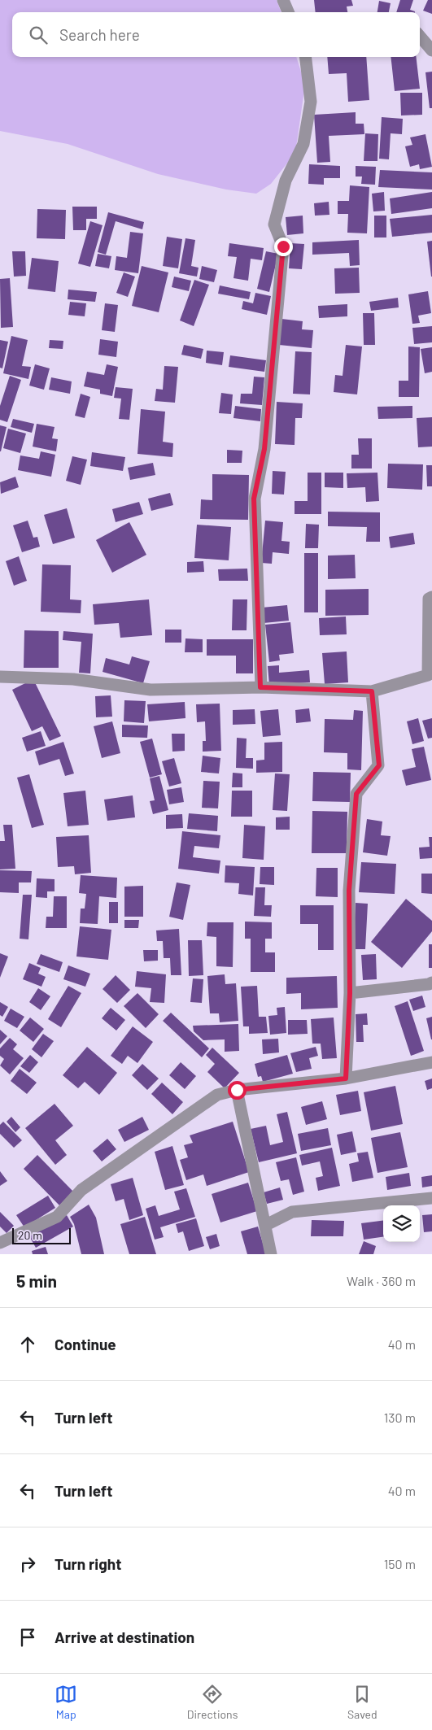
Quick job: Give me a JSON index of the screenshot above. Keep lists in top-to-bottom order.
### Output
{
  "scale_bar": "20 m",
  "page": {
    "search": "Search here",
    "scale": "20 m",
    "heading": ["5 min", "Walk · 360 m"],
    "list": [
      ["Continue", "40 m"],
      ["Turn left", "130 m"],
      ["Turn left", "40 m"],
      ["Turn right", "150 m"],
      "Arrive at destination"
    ],
    "nav": ["Map", "Directions", "Saved"]
  }
}
